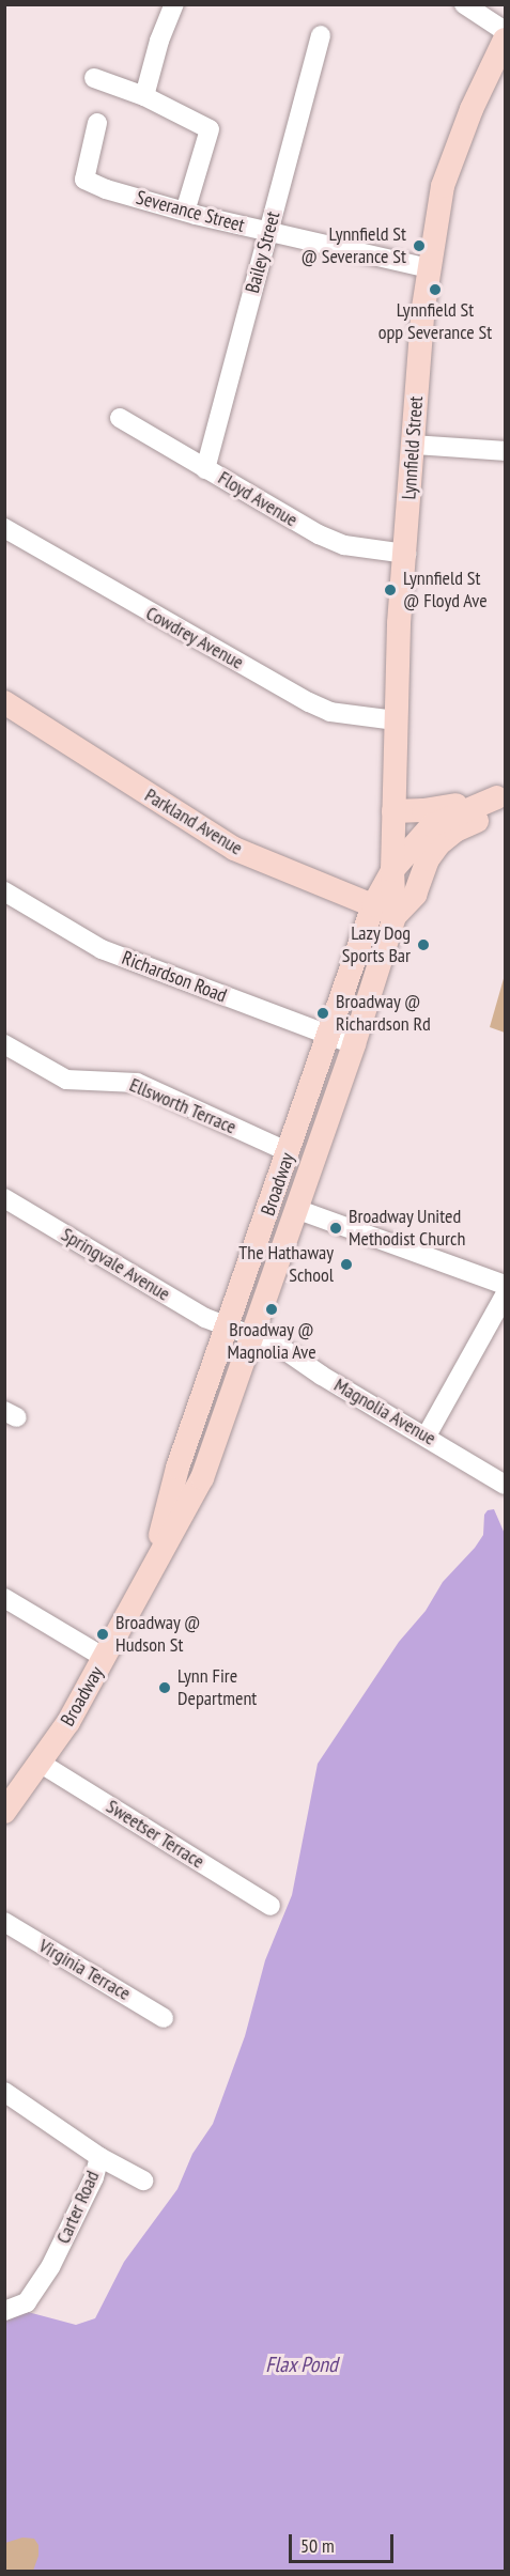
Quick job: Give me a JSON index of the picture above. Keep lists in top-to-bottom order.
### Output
{
  "streets": {
    "main road": ["Lynnfield Street", "Parkland Avenue", "Broadway"],
    "street": [
      "Severance Street",
      "Bailey Street",
      "Floyd Avenue",
      "Cowdrey Avenue",
      "Richardson Road",
      "Ellsworth Terrace",
      "Springvale Avenue",
      "Magnolia Avenue",
      "Sweetser Terrace",
      "Virginia Terrace",
      "Carter Road"
    ]
  },
  "crossings": [
    ["Severance Street", "Bailey Street"],
    ["Severance Street", "Lynnfield Street"],
    ["Bailey Street", "Floyd Avenue"],
    ["Lynnfield Street", "Floyd Avenue"],
    ["Lynnfield Street", "Cowdrey Avenue"],
    ["Lynnfield Street", "Broadway"],
    ["Parkland Avenue", "Broadway"],
    ["Richardson Road", "Broadway"],
    ["Ellsworth Terrace", "Broadway"],
    ["Broadway", "Springvale Avenue"],
    ["Broadway", "Magnolia Avenue"],
    ["Broadway", "Sweetser Terrace"],
    ["Springvale Avenue", "Magnolia Avenue"]
  ],
  "water": ["Flax Pond"],
  "places": [
    "Lynnfield St @ Severance St",
    "Lynnfield St opp Severance St",
    "Lynnfield St @ Floyd Ave",
    "Lazy Dog Sports Bar",
    "Broadway @ Richardson Rd",
    "Broadway United Methodist Church",
    "The Hathaway School",
    "Broadway @ Magnolia Ave",
    "Broadway @ Hudson St",
    "Lynn Fire Department"
  ],
  "scale_bar": "50 m"
}
